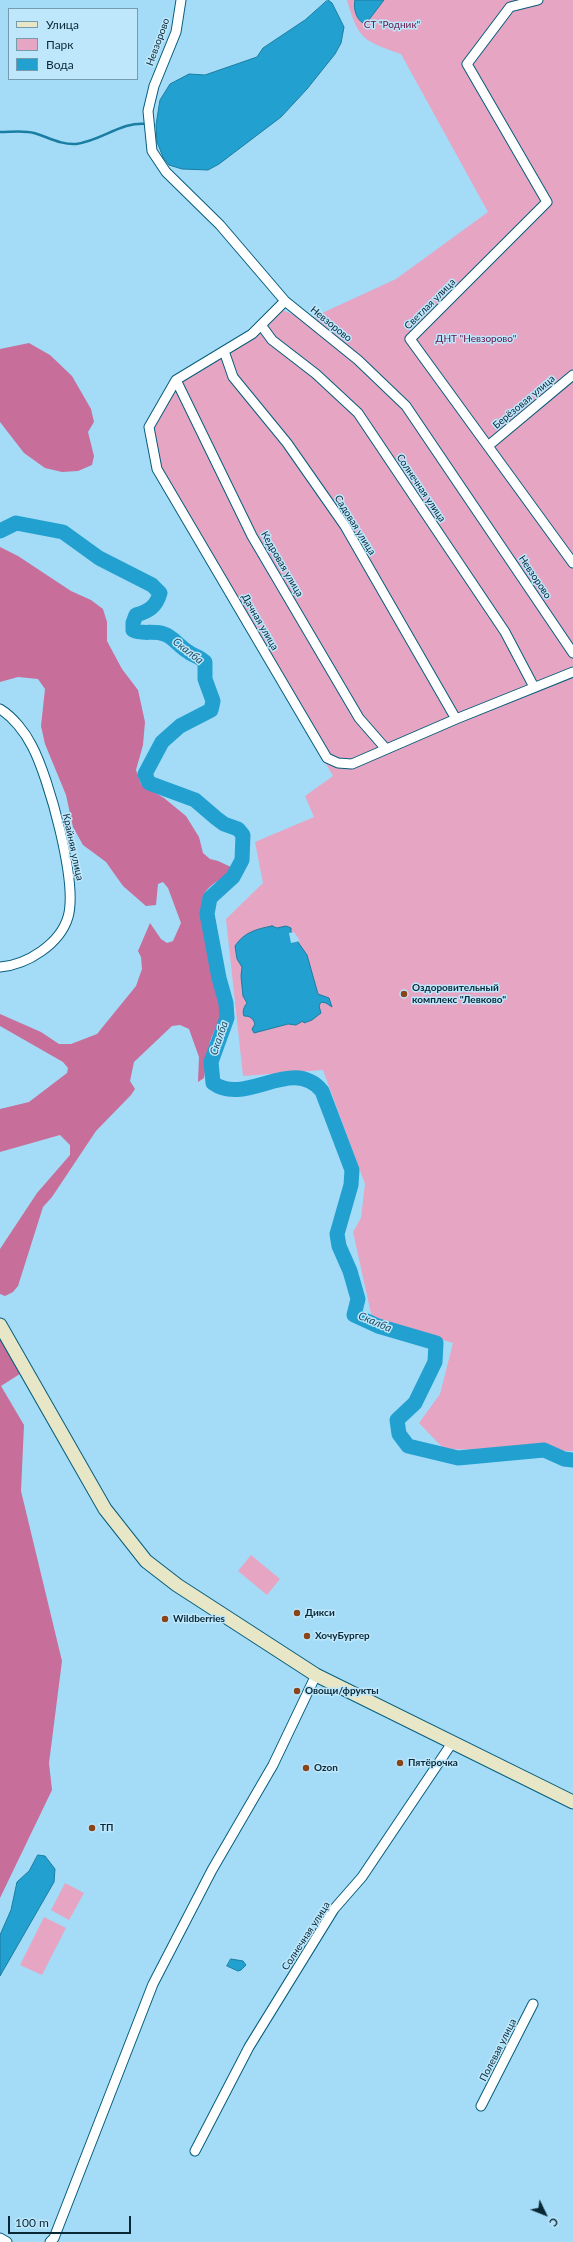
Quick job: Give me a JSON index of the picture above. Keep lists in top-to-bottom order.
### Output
{
  "streets": {
    "street": [
      "Невзорово",
      "Светлая улица",
      "Берёзовая улица",
      "Солнечная улица",
      "Садовая улица",
      "Кедровая улица",
      "Дачная улица",
      "Крайняя улица",
      "Полевая улица"
    ]
  },
  "crossings": [
    ["Невзорово", "Дачная улица"],
    ["Светлая улица", "Берёзовая улица"],
    ["Солнечная улица", "Дачная улица"],
    ["Садовая улица", "Дачная улица"],
    ["Кедровая улица", "Дачная улица"]
  ],
  "water": ["Скалба"],
  "parks": ["СТ \"Родник\"", "ДНТ \"Невзорово\""],
  "places": [
    "Оздоровительный комплекс \"Левково\"",
    "Дикси",
    "Wildberries",
    "ХочуБургер",
    "Овощи/фрукты",
    "Пятёрочка",
    "Ozon",
    "ТП"
  ],
  "legend": ["Улица", "Парк", "Вода"],
  "scale_bar": "100 m",
  "north": "bottom right"
}
